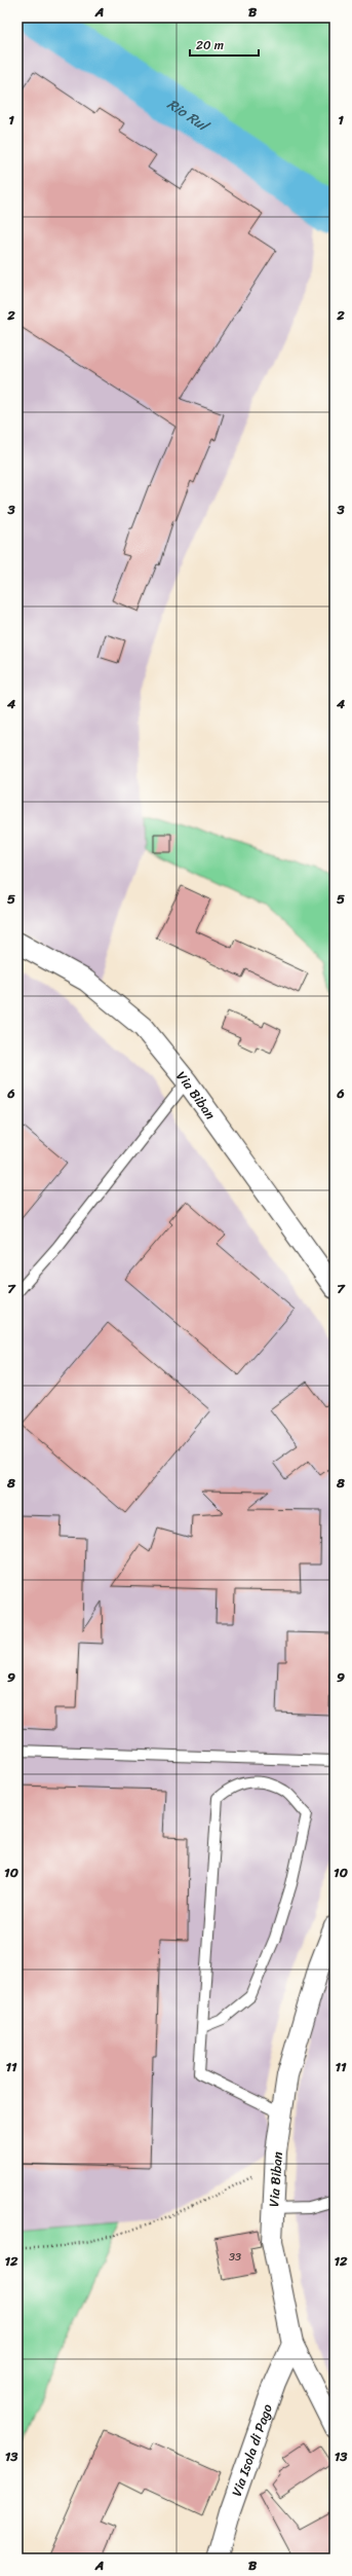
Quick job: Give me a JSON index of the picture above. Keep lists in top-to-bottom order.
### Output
{
  "streets": {
    "street": ["Via Biban", "Via Isola di Pago"]
  },
  "crossings": [
    ["Via Biban", "Via Isola di Pago"]
  ],
  "water": ["Rio Rul"],
  "house_numbers": ["33"],
  "scale_bar": "20 m",
  "grid": {
    "columns": ["A", "B"],
    "rows": [
      "1",
      "2",
      "3",
      "4",
      "5",
      "6",
      "7",
      "8",
      "9",
      "10",
      "11",
      "12",
      "13"
    ]
  }
}
